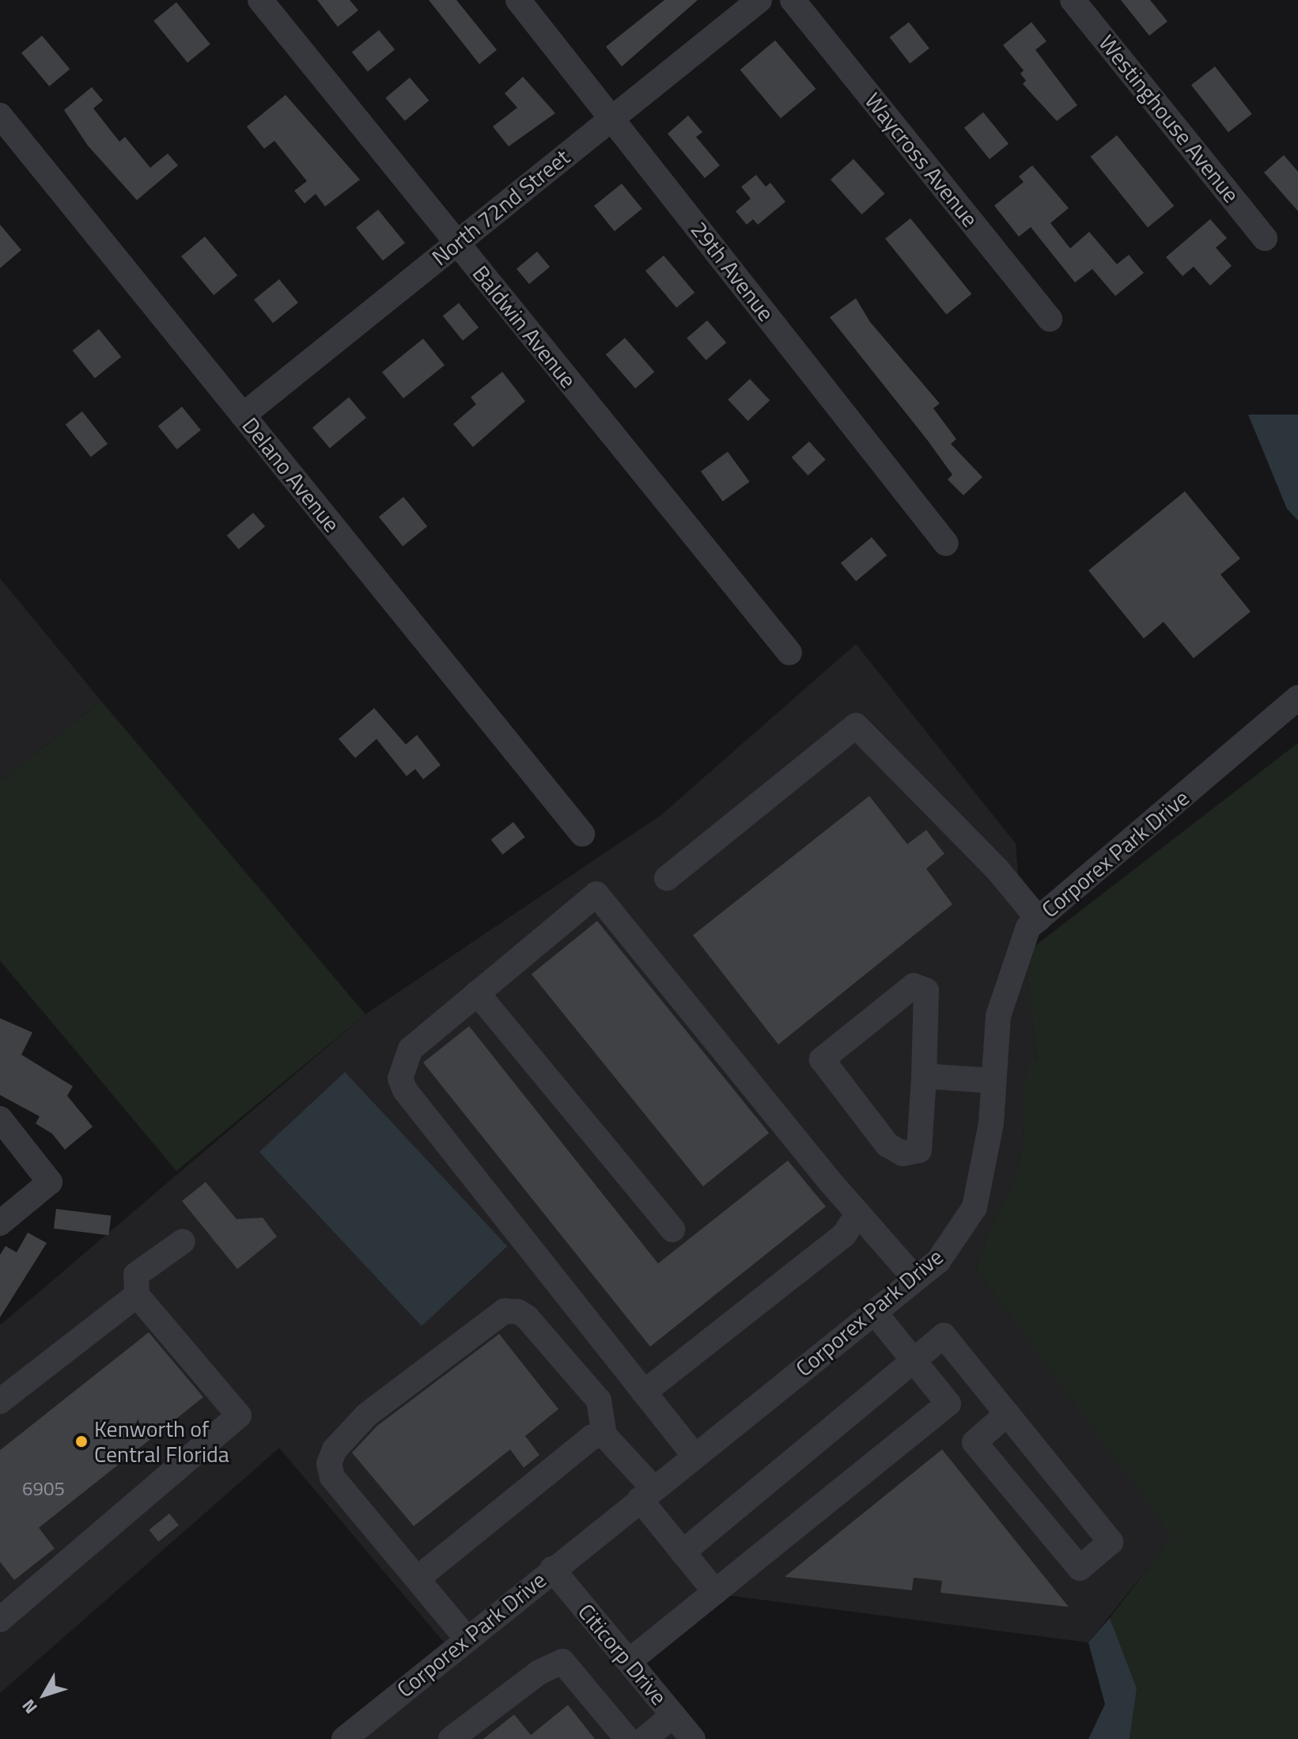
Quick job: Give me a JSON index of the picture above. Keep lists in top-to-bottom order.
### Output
{
  "streets": {
    "street": [
      "Westinghouse Avenue",
      "Waycross Avenue",
      "North 72nd Street",
      "29th Avenue",
      "Baldwin Avenue",
      "Delano Avenue",
      "Corporex Park Drive",
      "Citicorp Drive"
    ]
  },
  "crossings": [
    ["North 72nd Street", "29th Avenue"],
    ["North 72nd Street", "Baldwin Avenue"],
    ["North 72nd Street", "Delano Avenue"],
    ["Corporex Park Drive", "Citicorp Drive"]
  ],
  "places": ["Kenworth of Central Florida"],
  "house_numbers": ["6905"],
  "north": "bottom left"
}
